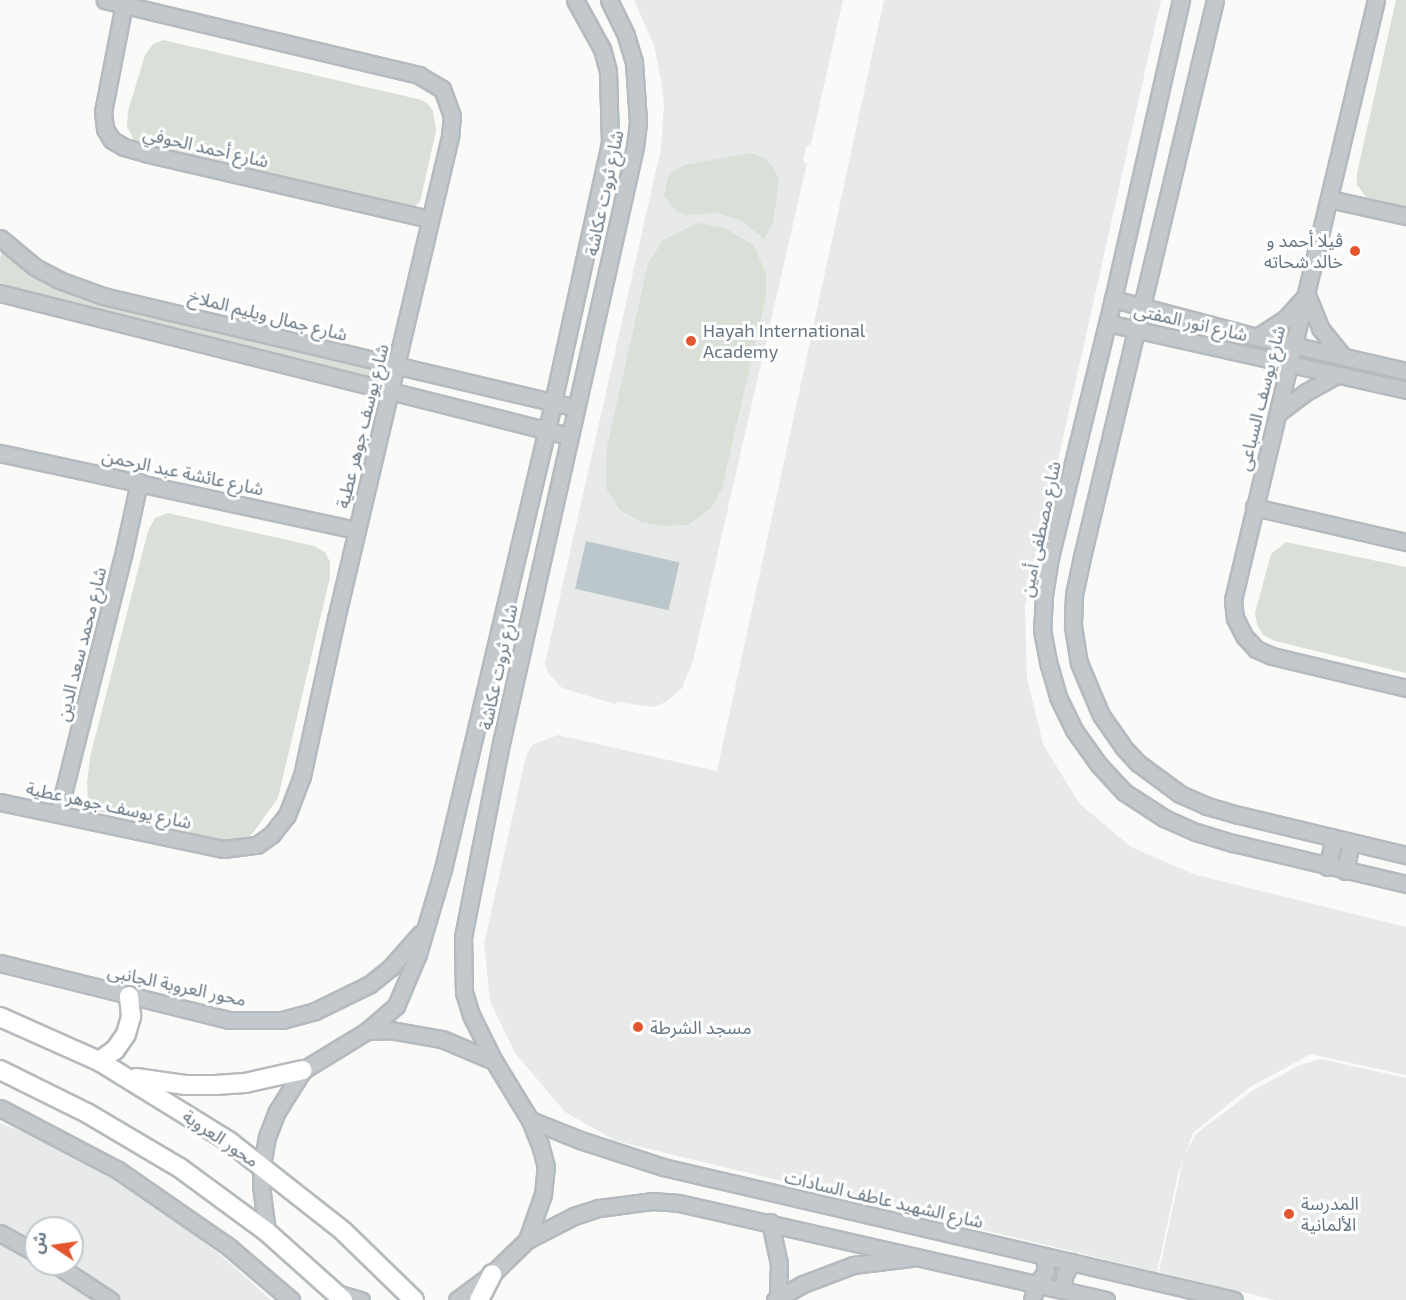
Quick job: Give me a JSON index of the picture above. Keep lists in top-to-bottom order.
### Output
{
  "streets": {
    "main road": ["محور العروبة"],
    "street": [
      "شارع أحمد الحوفي",
      "شارع ثروت عكاشة",
      "شارع جمال ويليم الملاخ",
      "شارع انور المفتى",
      "شارع يوسف السباعى",
      "شارع يوسف جوهر عطية",
      "شارع عائشة عبد الرحمن",
      "شارع مصطفى أمين",
      "شارع محمد سعد الدين",
      "محور العروبة الجانبى",
      "شارع الشهيد عاطف السادات"
    ]
  },
  "crossings": [
    ["شارع أحمد الحوفي", "شارع يوسف جوهر عطية"],
    ["شارع ثروت عكاشة", "شارع جمال ويليم الملاخ"],
    ["شارع ثروت عكاشة", "محور العروبة الجانبى"],
    ["شارع ثروت عكاشة", "محور العروبة"],
    ["شارع ثروت عكاشة", "شارع الشهيد عاطف السادات"],
    ["شارع جمال ويليم الملاخ", "شارع يوسف جوهر عطية"],
    ["شارع انور المفتى", "شارع يوسف السباعى"],
    ["شارع انور المفتى", "شارع مصطفى أمين"],
    ["شارع يوسف جوهر عطية", "شارع عائشة عبد الرحمن"],
    ["شارع يوسف جوهر عطية", "شارع محمد سعد الدين"],
    ["شارع عائشة عبد الرحمن", "شارع محمد سعد الدين"]
  ],
  "places": [
    "ڤيلا أحمد و خالد شحاته",
    "Hayah International Academy",
    "مسجد الشرطة",
    "المدرسة الألمانية"
  ],
  "north": "left"
}
